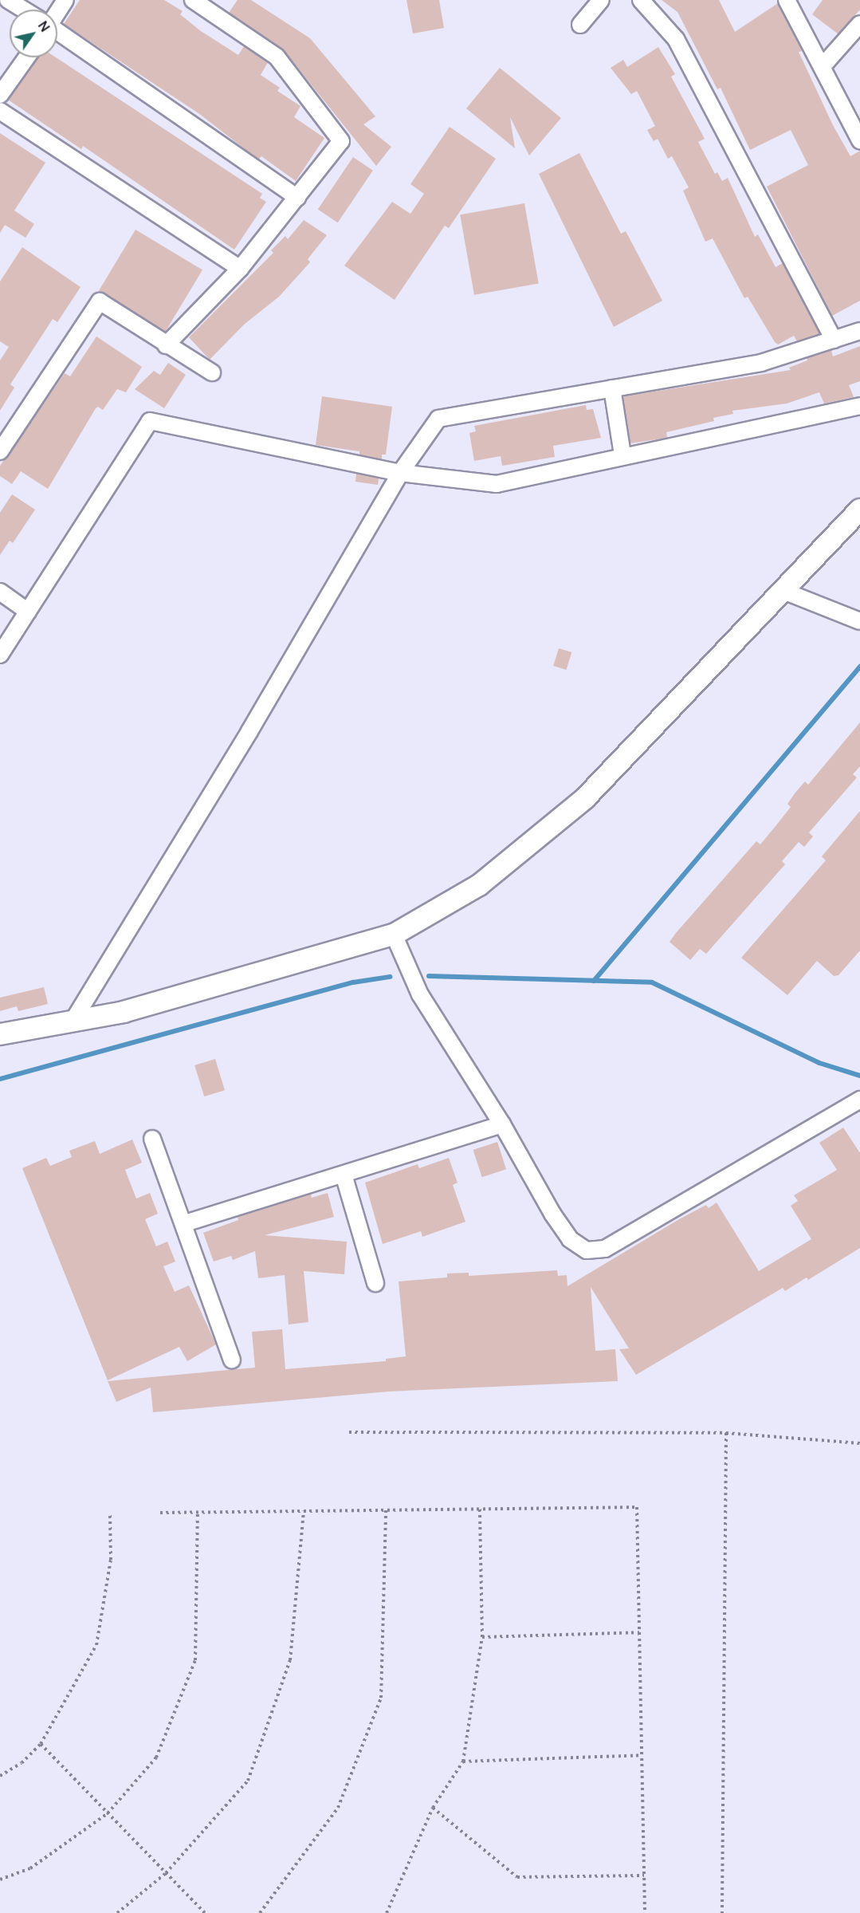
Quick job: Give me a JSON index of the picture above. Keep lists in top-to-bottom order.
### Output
{
  "north": "top right"
}
